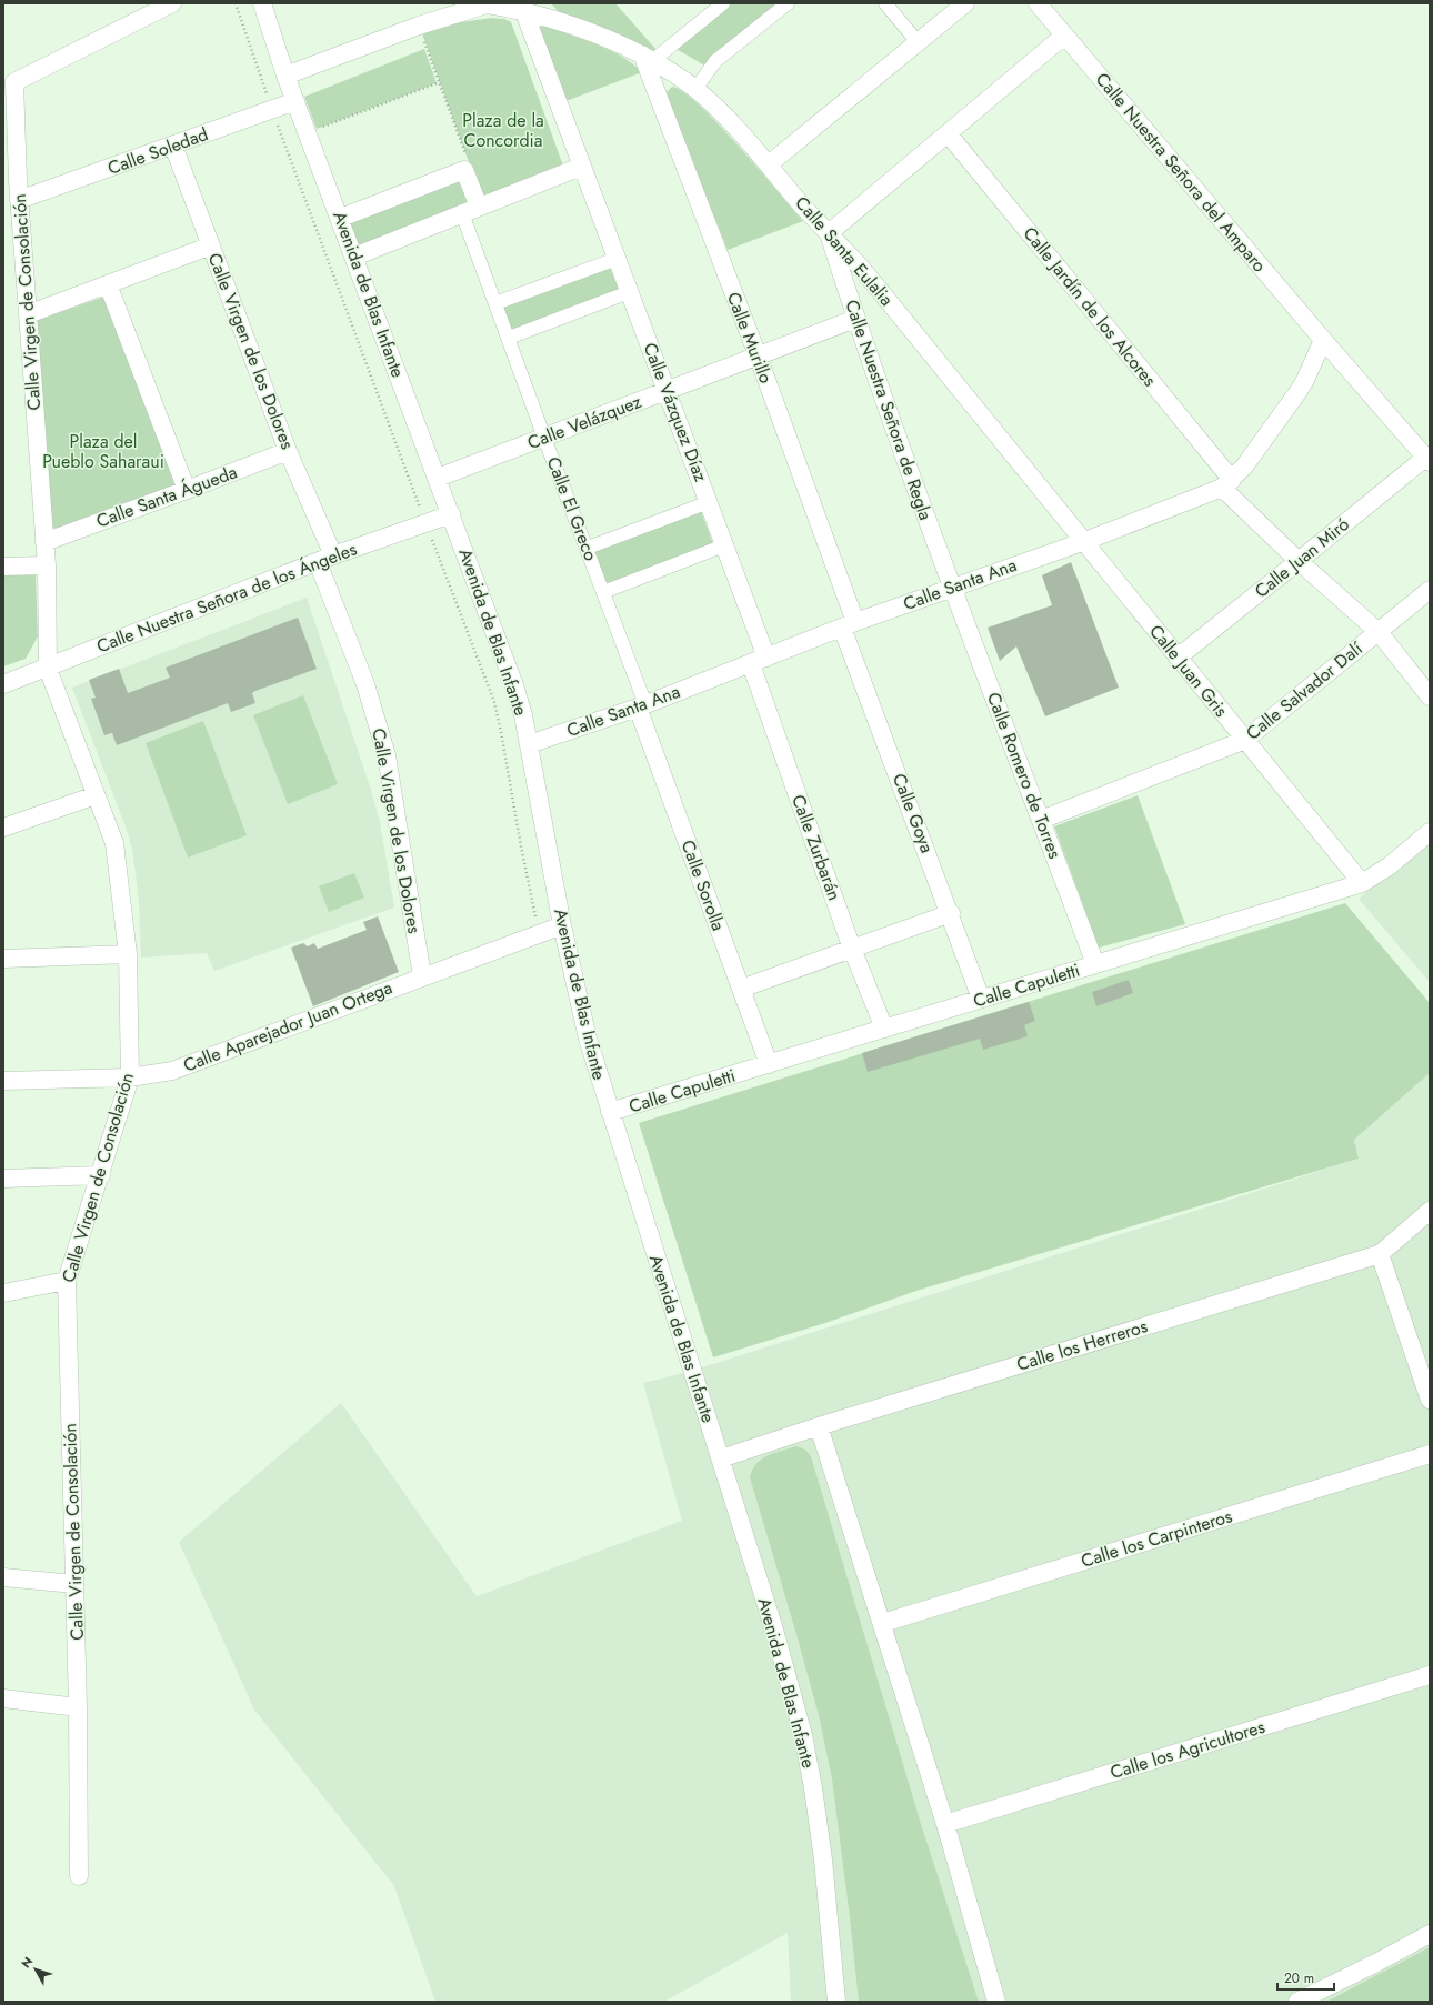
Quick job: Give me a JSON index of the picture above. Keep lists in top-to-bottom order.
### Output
{
  "streets": {
    "street": [
      "Calle Soledad",
      "Calle Nuestra Señora del Amparo",
      "Calle Santa Eulalia",
      "Avenida de Blas Infante",
      "Calle Virgen de Consolación",
      "Calle Jardín de los Alcores",
      "Calle Murillo",
      "Calle Virgen de los Dolores",
      "Calle Nuestra Señora de Regla",
      "Calle Vázquez Díaz",
      "Calle Velázquez",
      "Calle Santa Águeda",
      "Calle El Greco",
      "Calle Juan Miró",
      "Calle Santa Ana",
      "Calle Nuestra Señora de los Ángeles",
      "Calle Juan Gris",
      "Calle Salvador Dalí",
      "Calle Romero de Torres",
      "Calle Goya",
      "Calle Zurbarán",
      "Calle Sorolla",
      "Calle Capuletti",
      "Calle Aparejador Juan Ortega",
      "Calle los Herreros",
      "Calle los Carpinteros",
      "Calle los Agricultores"
    ]
  },
  "crossings": [
    ["Calle Soledad", "Avenida de Blas Infante"],
    ["Calle Soledad", "Calle Virgen de Consolación"],
    ["Calle Soledad", "Calle Virgen de los Dolores"],
    ["Calle Nuestra Señora del Amparo", "Calle Juan Miró"],
    ["Calle Nuestra Señora del Amparo", "Calle Santa Ana"],
    ["Calle Santa Eulalia", "Calle Murillo"],
    ["Calle Santa Eulalia", "Calle Nuestra Señora de Regla"],
    ["Calle Santa Eulalia", "Calle Vázquez Díaz"],
    ["Calle Santa Eulalia", "Calle Santa Ana"],
    ["Calle Santa Eulalia", "Calle Juan Gris"],
    ["Avenida de Blas Infante", "Calle Velázquez"],
    ["Avenida de Blas Infante", "Calle Santa Ana"],
    ["Avenida de Blas Infante", "Calle Nuestra Señora de los Ángeles"],
    ["Avenida de Blas Infante", "Calle Capuletti"],
    ["Avenida de Blas Infante", "Calle Aparejador Juan Ortega"],
    ["Avenida de Blas Infante", "Calle los Herreros"],
    ["Calle Virgen de Consolación", "Calle Santa Águeda"],
    ["Calle Virgen de Consolación", "Calle Nuestra Señora de los Ángeles"],
    ["Calle Virgen de Consolación", "Calle Aparejador Juan Ortega"],
    ["Calle Jardín de los Alcores", "Calle Juan Miró"],
    ["Calle Jardín de los Alcores", "Calle Santa Ana"],
    ["Calle Jardín de los Alcores", "Calle Salvador Dalí"],
    ["Calle Murillo", "Calle Velázquez"],
    ["Calle Murillo", "Calle Santa Ana"],
    ["Calle Murillo", "Calle Goya"],
    ["Calle Virgen de los Dolores", "Calle Santa Águeda"],
    ["Calle Virgen de los Dolores", "Calle Nuestra Señora de los Ángeles"],
    ["Calle Virgen de los Dolores", "Calle Aparejador Juan Ortega"],
    ["Calle Nuestra Señora de Regla", "Calle Velázquez"],
    ["Calle Nuestra Señora de Regla", "Calle Santa Ana"],
    ["Calle Nuestra Señora de Regla", "Calle Romero de Torres"],
    ["Calle Vázquez Díaz", "Calle Velázquez"],
    ["Calle Vázquez Díaz", "Calle Santa Ana"],
    ["Calle Vázquez Díaz", "Calle Zurbarán"],
    ["Calle Velázquez", "Calle El Greco"],
    ["Calle El Greco", "Calle Santa Ana"],
    ["Calle El Greco", "Calle Sorolla"],
    ["Calle Juan Miró", "Calle Juan Gris"],
    ["Calle Santa Ana", "Calle Juan Gris"],
    ["Calle Santa Ana", "Calle Romero de Torres"],
    ["Calle Santa Ana", "Calle Goya"],
    ["Calle Santa Ana", "Calle Zurbarán"],
    ["Calle Santa Ana", "Calle Sorolla"],
    ["Calle Juan Gris", "Calle Salvador Dalí"],
    ["Calle Juan Gris", "Calle Capuletti"],
    ["Calle Salvador Dalí", "Calle Romero de Torres"],
    ["Calle Romero de Torres", "Calle Capuletti"],
    ["Calle Goya", "Calle Capuletti"],
    ["Calle Zurbarán", "Calle Capuletti"],
    ["Calle Sorolla", "Calle Capuletti"]
  ],
  "parks": ["Plaza de la Concordia", "Plaza del Pueblo Saharaui"],
  "scale_bar": "20 m",
  "north": "top left"
}
